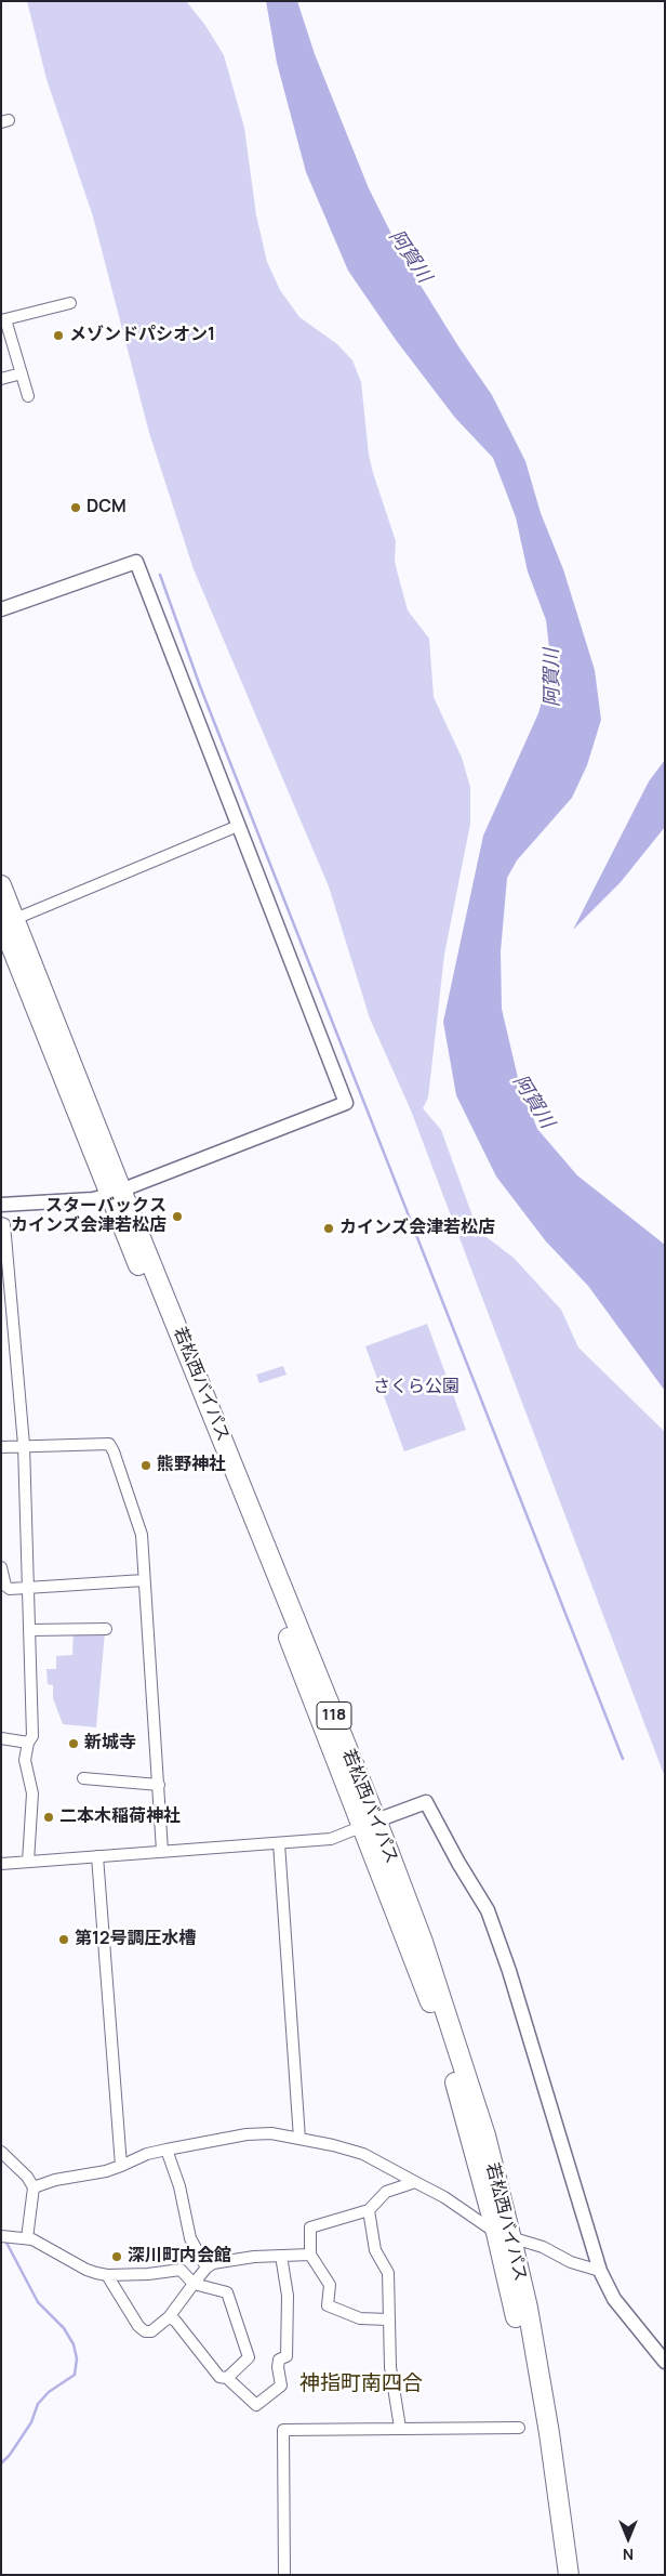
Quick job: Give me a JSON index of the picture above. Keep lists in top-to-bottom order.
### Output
{
  "streets": {
    "highway": ["若松西バイパス", "118"]
  },
  "districts": ["神指町南四合"],
  "water": ["阿賀川"],
  "parks": ["さくら公園"],
  "places": [
    "メゾンドパシオン1",
    "DCM",
    "スターバックス カインズ会津若松店",
    "カインズ会津若松店",
    "熊野神社",
    "新城寺",
    "二本木稲荷神社",
    "第12号調圧水槽",
    "深川町内会館"
  ],
  "north": "bottom"
}
